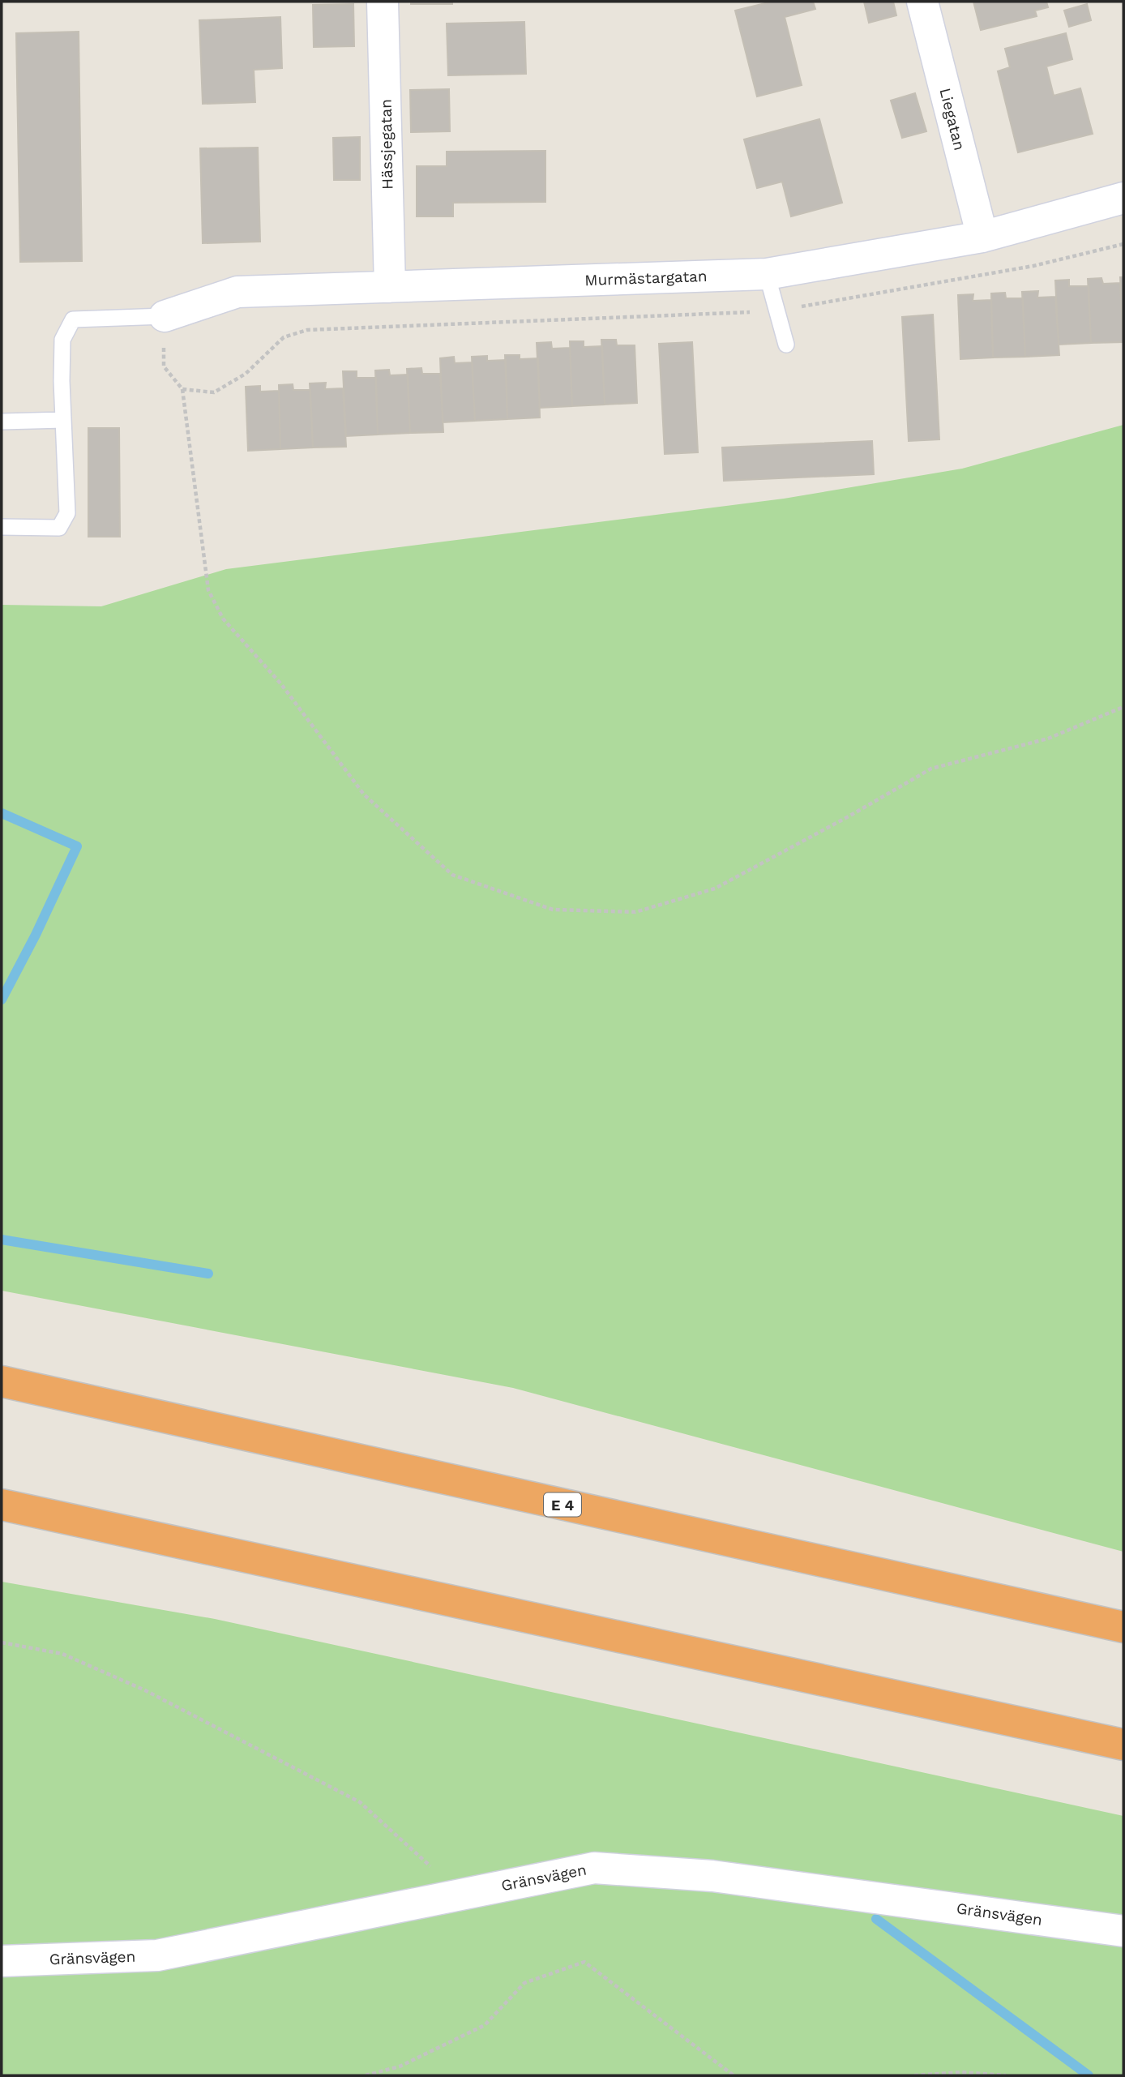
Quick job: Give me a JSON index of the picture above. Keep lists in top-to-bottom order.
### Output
{
  "streets": {
    "highway": ["E 4"],
    "street": [
      "Liegatan",
      "Hässjegatan",
      "Murmästargatan",
      "Gränsvägen"
    ]
  },
  "crossings": [
    ["Liegatan", "Murmästargatan"],
    ["Hässjegatan", "Murmästargatan"]
  ]
}
